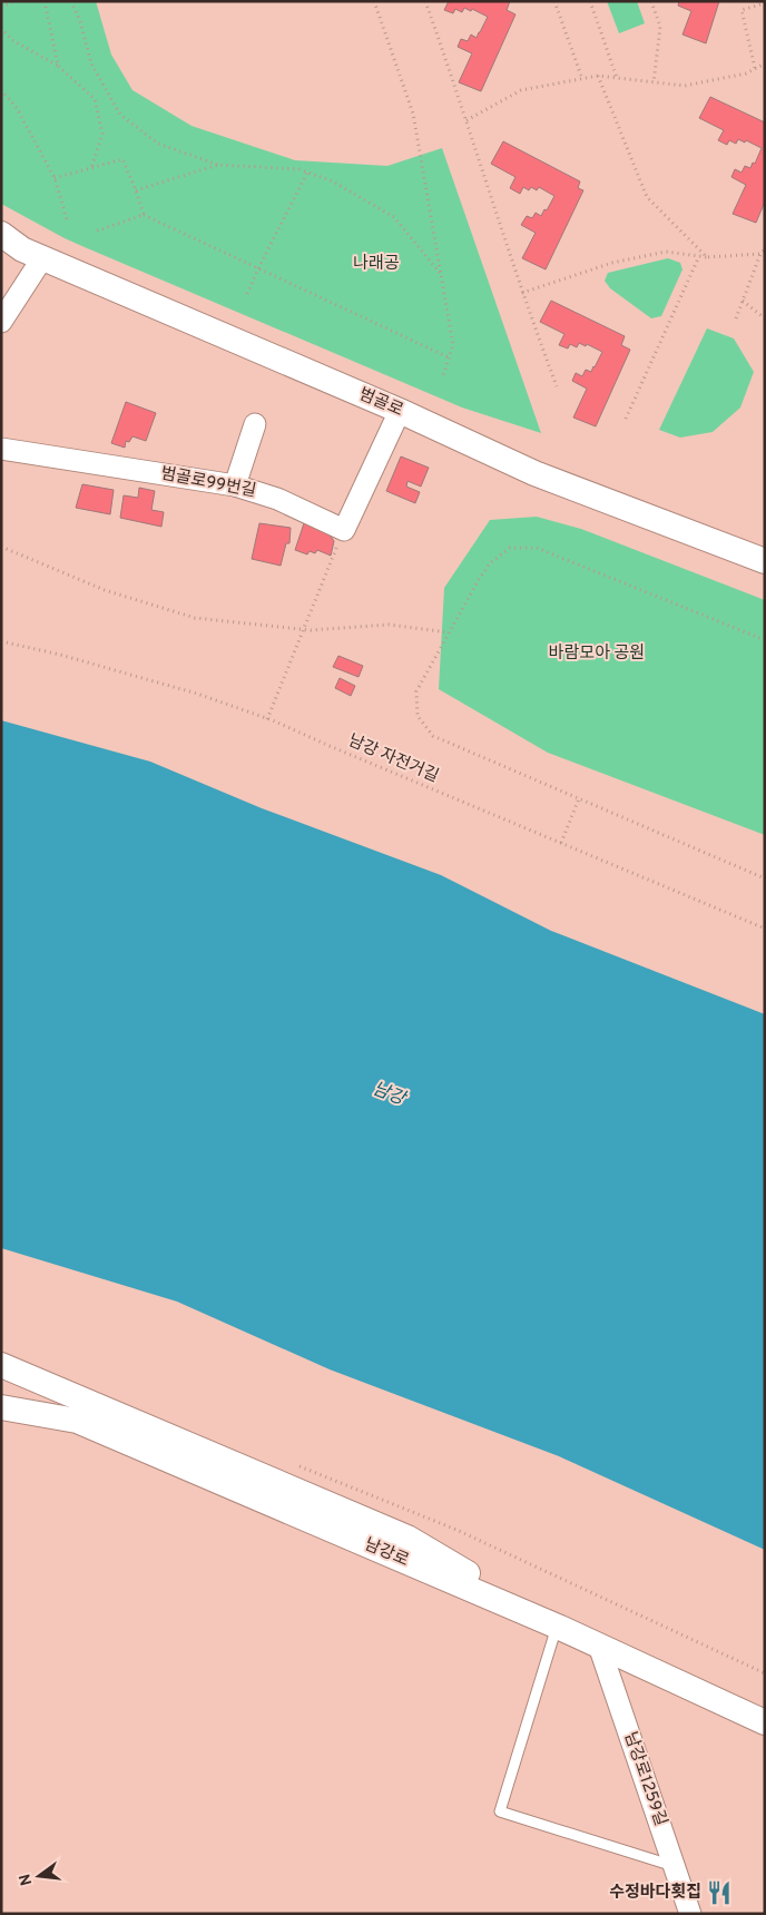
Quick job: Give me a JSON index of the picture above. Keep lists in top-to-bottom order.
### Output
{
  "streets": {
    "street": [
      "범골로",
      "범골로99번길",
      "남강로",
      "남강로1259길"
    ],
    "path": ["남강 자전거길"]
  },
  "crossings": [
    ["남강로", "남강로1259길"]
  ],
  "water": ["남강"],
  "parks": ["나래공", "바람모아 공원"],
  "places": {
    "restaurant": ["수정바다횟집"]
  },
  "north": "left"
}
